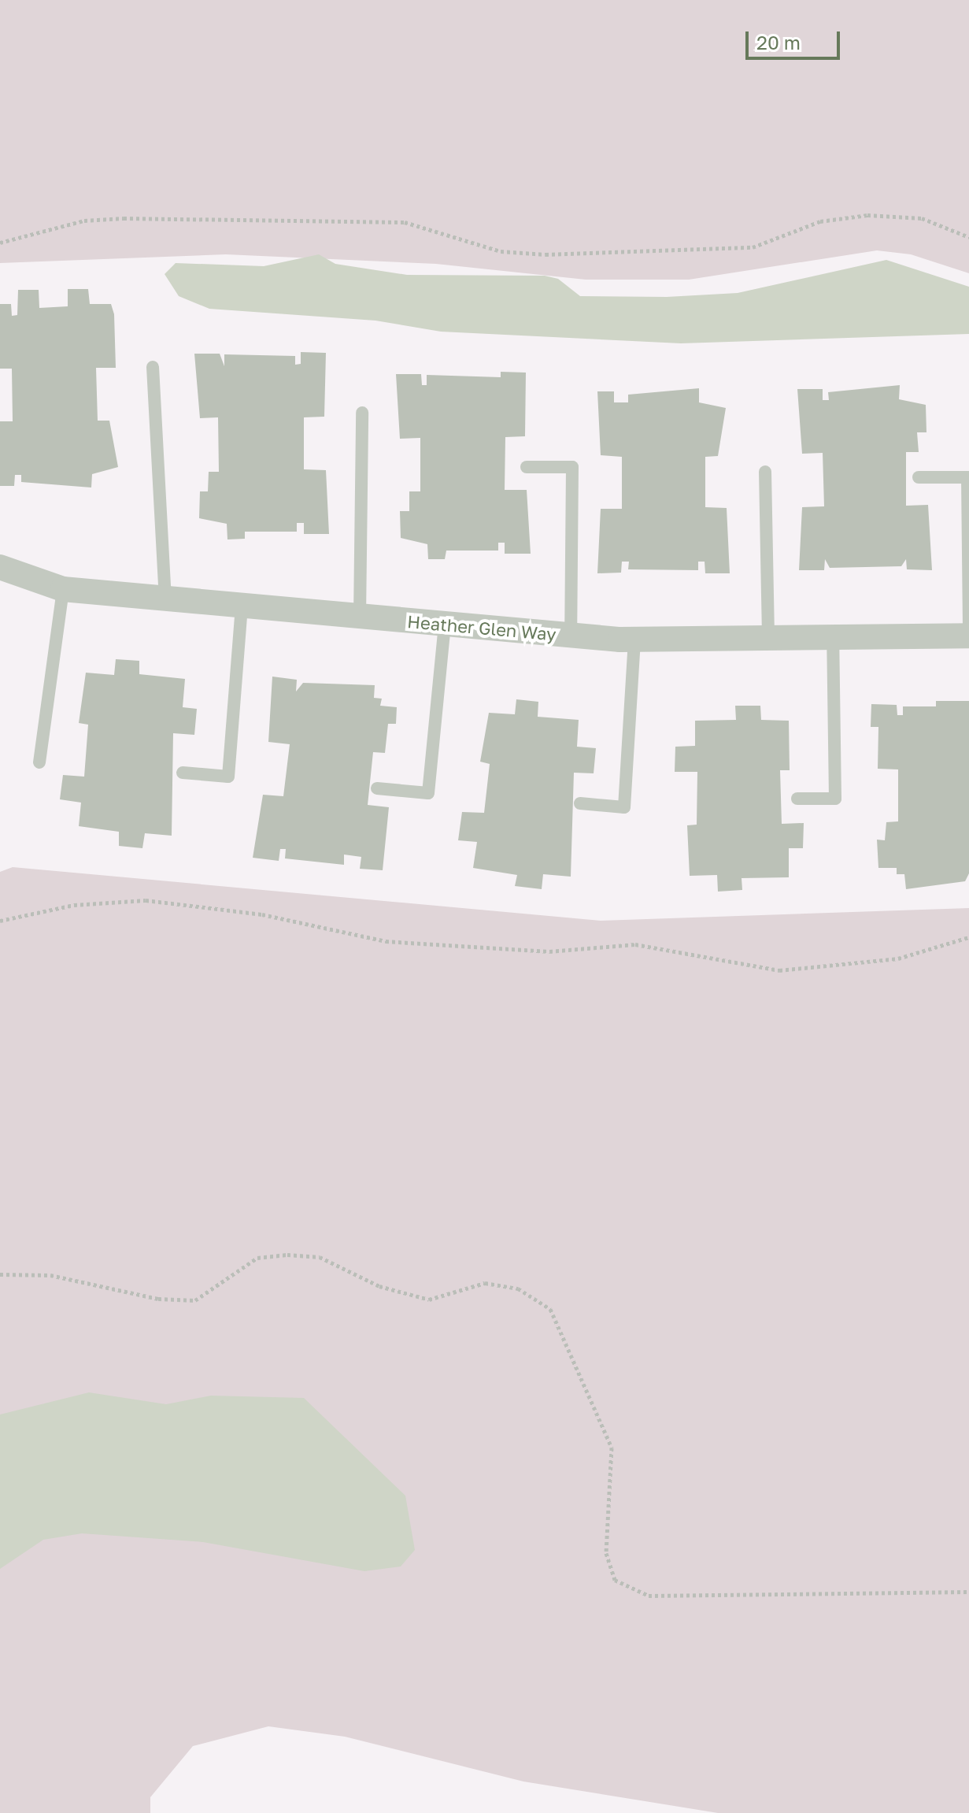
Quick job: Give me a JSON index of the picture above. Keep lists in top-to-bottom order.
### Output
{
  "streets": {
    "street": ["Heather Glen Way"]
  },
  "scale_bar": "20 m"
}
